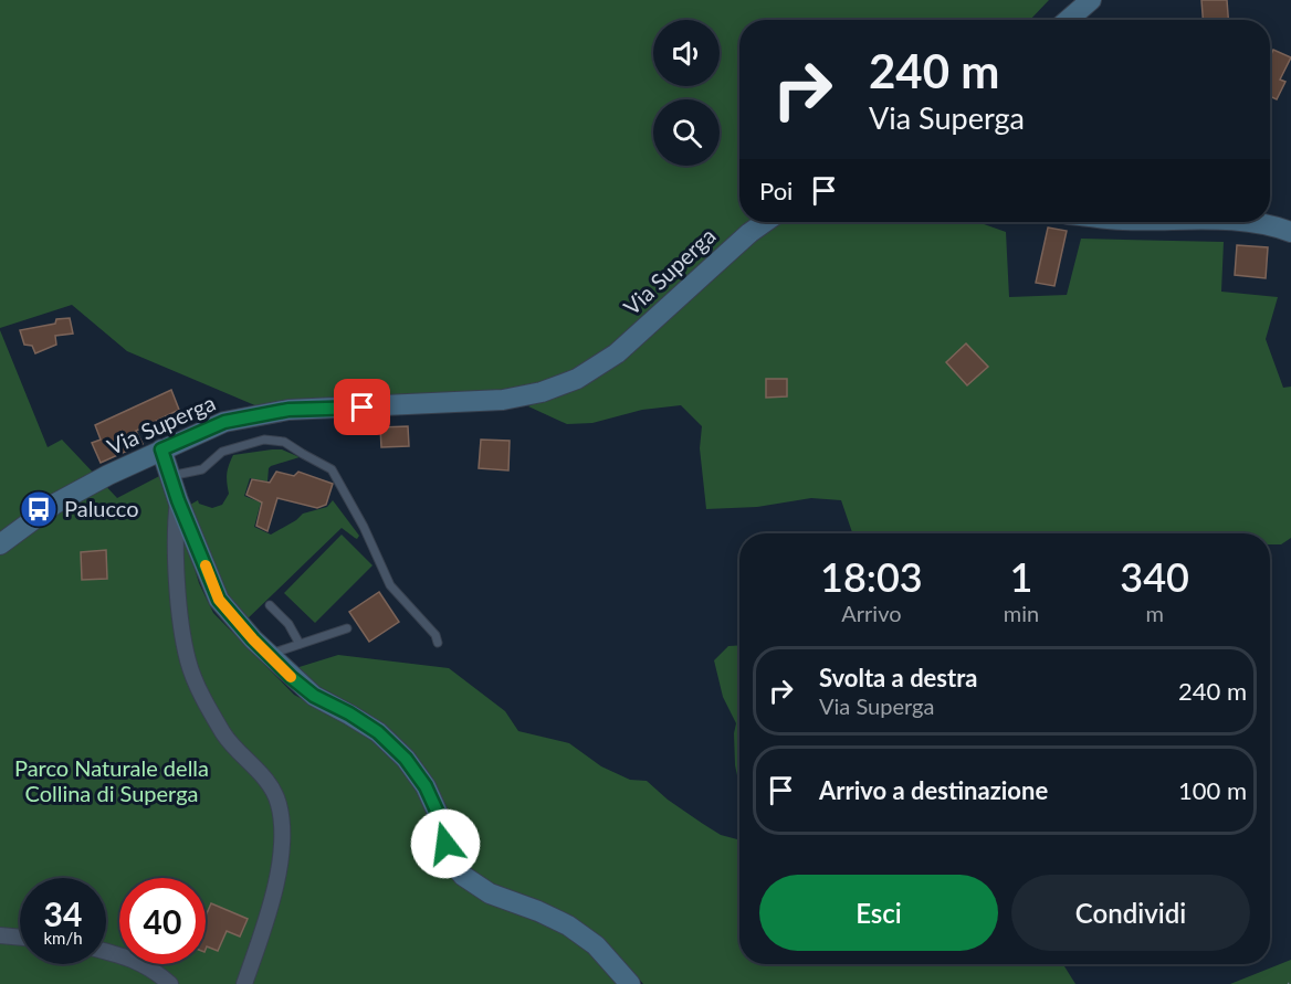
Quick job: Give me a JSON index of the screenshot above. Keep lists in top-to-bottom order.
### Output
{
  "streets": {
    "street": ["Via Superga"]
  },
  "parks": ["Parco Naturale della Collina di Superga"],
  "places": {
    "bus stop": ["Palucco"]
  },
  "page": {
    "turn": ["240 m", "Via Superga"],
    "then": "Poi",
    "eta": [
      "18:03",
      "Arrivo",
      "1",
      "min",
      "340",
      "m"
    ],
    "list": [
      {
        "name": "Svolta a destra",
        "note": "Via Superga",
        "value": "240 m"
      },
      {
        "name": "Arrivo a destinazione",
        "value": "100 m"
      }
    ],
    "buttons": ["Esci", "Condividi"],
    "speed": "34 km/h",
    "limit": "40"
  }
}
